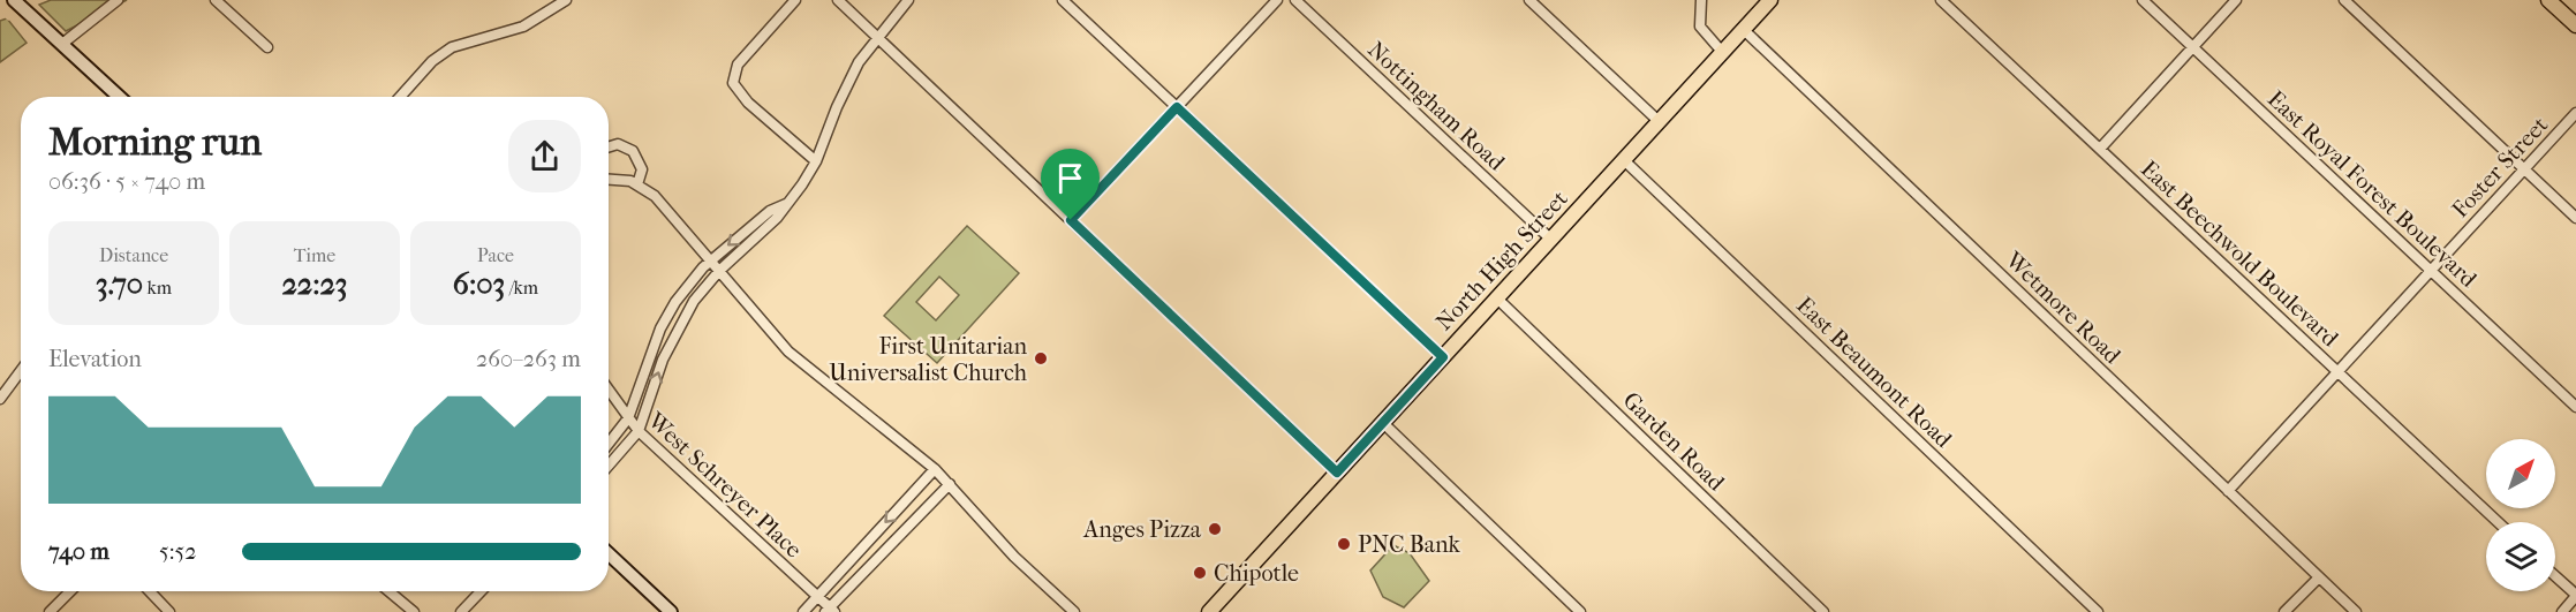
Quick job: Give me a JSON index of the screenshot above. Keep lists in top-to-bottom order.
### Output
{
  "streets": {
    "main road": ["North High Street"],
    "street": [
      "Nottingham Road",
      "Foster Street",
      "East Royal Forest Boulevard",
      "East Beechwold Boulevard",
      "Wetmore Road",
      "East Beaumont Road",
      "Garden Road",
      "West Schreyer Place"
    ]
  },
  "crossings": [
    ["Nottingham Road", "North High Street"],
    ["Foster Street", "East Royal Forest Boulevard"],
    ["Foster Street", "East Beechwold Boulevard"],
    ["Foster Street", "Wetmore Road"],
    ["North High Street", "Wetmore Road"],
    ["North High Street", "East Beaumont Road"],
    ["North High Street", "Garden Road"]
  ],
  "places": [
    "First Unitarian Universalist Church",
    "Anges Pizza",
    "PNC Bank",
    "Chipotle"
  ],
  "north": "top right",
  "page": {
    "heading": ["Morning run", "06:36 · 5 × 740 m"],
    "stats": [
      ["Distance", "3.70 km"],
      ["Time", "22:23"],
      ["Pace", "6:03 /km"]
    ],
    "chart": ["Elevation", "260–263 m"],
    "list": [
      {
        "name": "740 m",
        "note": "5:52"
      }
    ]
  }
}
